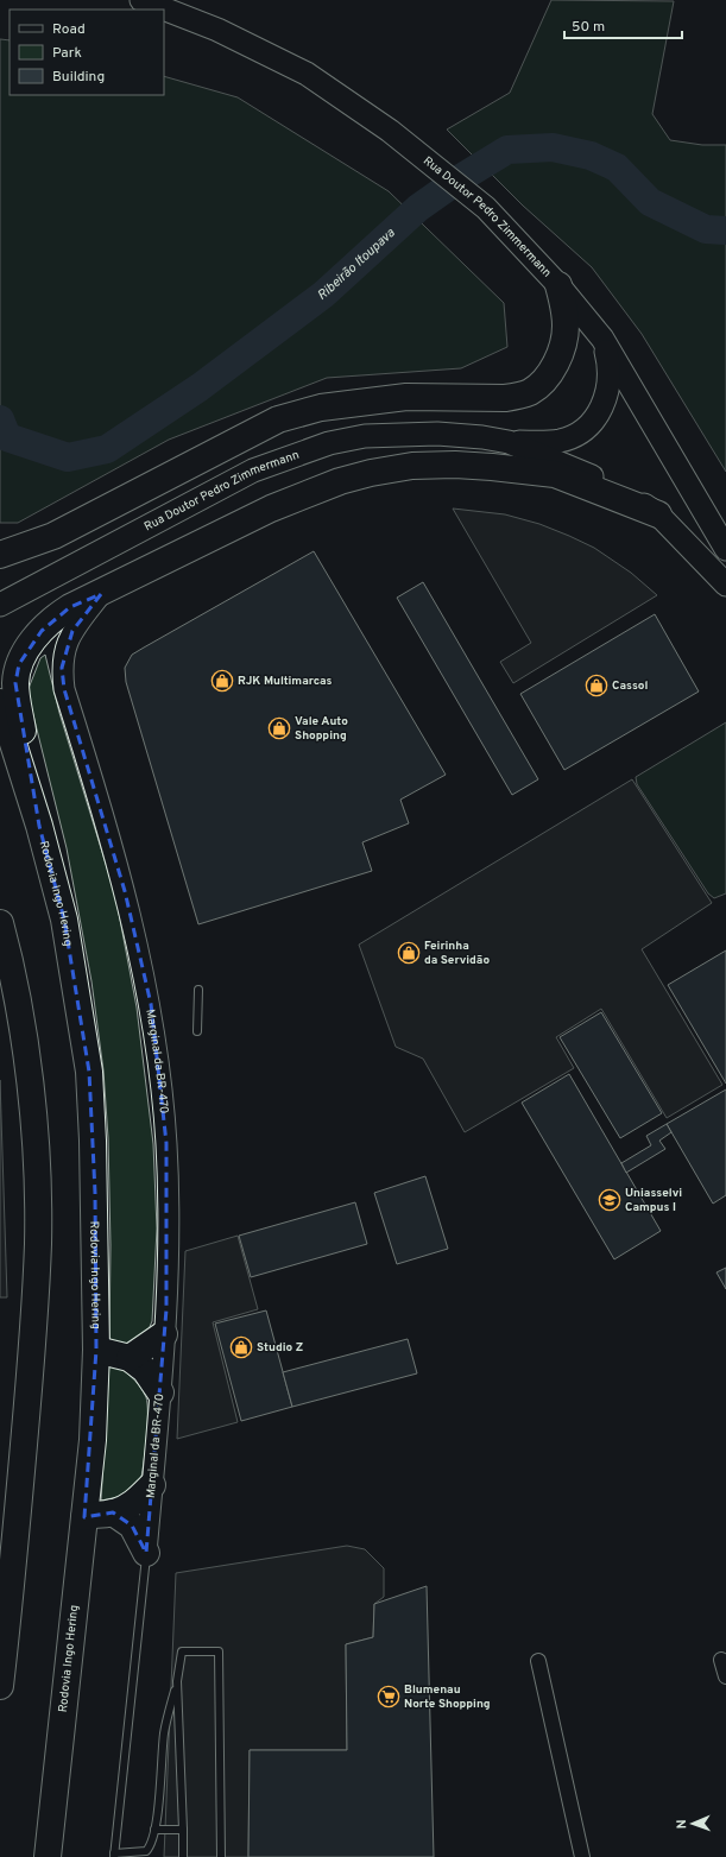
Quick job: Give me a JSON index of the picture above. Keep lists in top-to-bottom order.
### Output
{
  "streets": {
    "highway": ["Rodovia Ingo Hering"],
    "main road": ["Rua Doutor Pedro Zimmermann"],
    "street": ["Marginal da BR-470"]
  },
  "water": ["Ribeirão Itoupava"],
  "places": {
    "shop": [
      "RJK Multimarcas",
      "Cassol",
      "Vale Auto Shopping",
      "Feirinha da Servidão",
      "Studio Z"
    ],
    "school or university": ["Uniasselvi Campus I"],
    "supermarket": ["Blumenau Norte Shopping"]
  },
  "legend": ["Road", "Park", "Building"],
  "scale_bar": "50 m",
  "north": "left"
}
